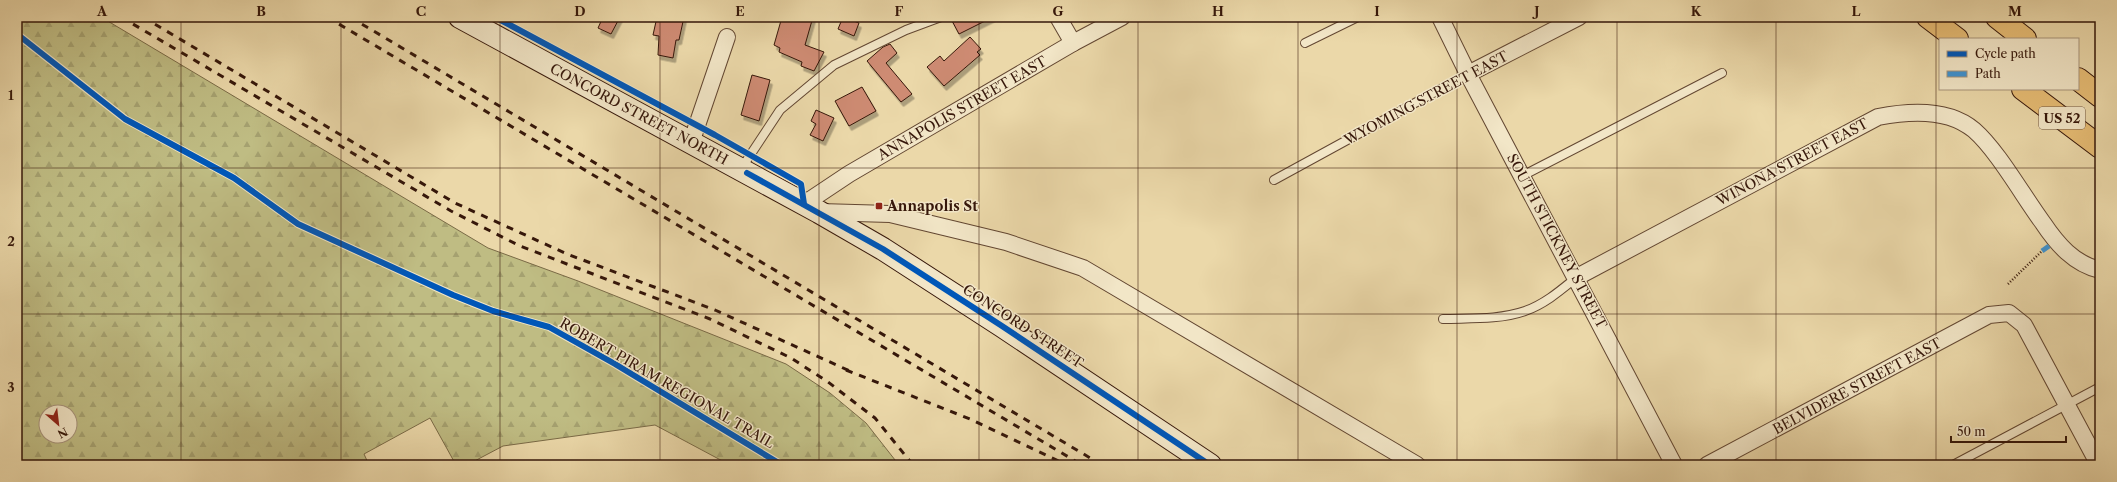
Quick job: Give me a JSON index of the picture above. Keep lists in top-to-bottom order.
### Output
{
  "streets": {
    "highway": ["US 52"],
    "main road": ["CONCORD STREET NORTH", "CONCORD STREET"],
    "street": [
      "WYOMING STREET EAST",
      "ANNAPOLIS STREET EAST",
      "WINONA STREET EAST",
      "SOUTH STICKNEY STREET",
      "BELVIDERE STREET EAST"
    ],
    "cycle path": ["ROBERT PIRAM REGIONAL TRAIL"]
  },
  "crossings": [
    ["WYOMING STREET EAST", "SOUTH STICKNEY STREET"],
    ["ANNAPOLIS STREET EAST", "CONCORD STREET NORTH"],
    ["ANNAPOLIS STREET EAST", "CONCORD STREET"],
    ["CONCORD STREET NORTH", "CONCORD STREET"],
    ["WINONA STREET EAST", "SOUTH STICKNEY STREET"]
  ],
  "places": {
    "transit": ["Annapolis St"]
  },
  "legend": ["Cycle path", "Path"],
  "scale_bar": "50 m",
  "north": "bottom right",
  "grid": {
    "columns": [
      "A",
      "B",
      "C",
      "D",
      "E",
      "F",
      "G",
      "H",
      "I",
      "J",
      "K",
      "L",
      "M"
    ],
    "rows": ["1", "2", "3"]
  }
}
